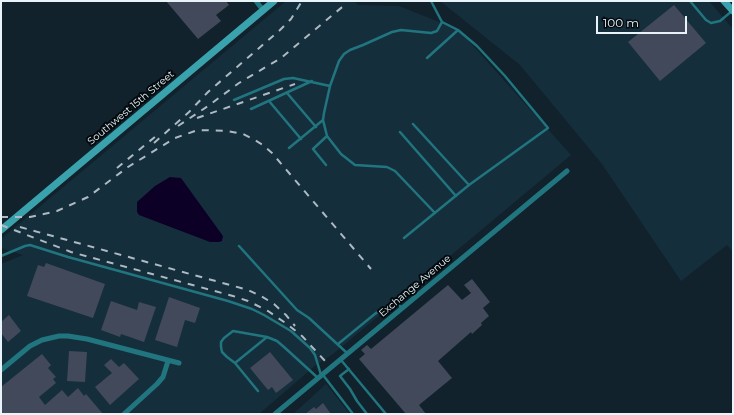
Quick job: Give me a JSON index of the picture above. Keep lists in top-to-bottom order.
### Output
{
  "streets": {
    "main road": ["Southwest 15th Street"],
    "street": ["Exchange Avenue"]
  },
  "scale_bar": "100 m"
}
